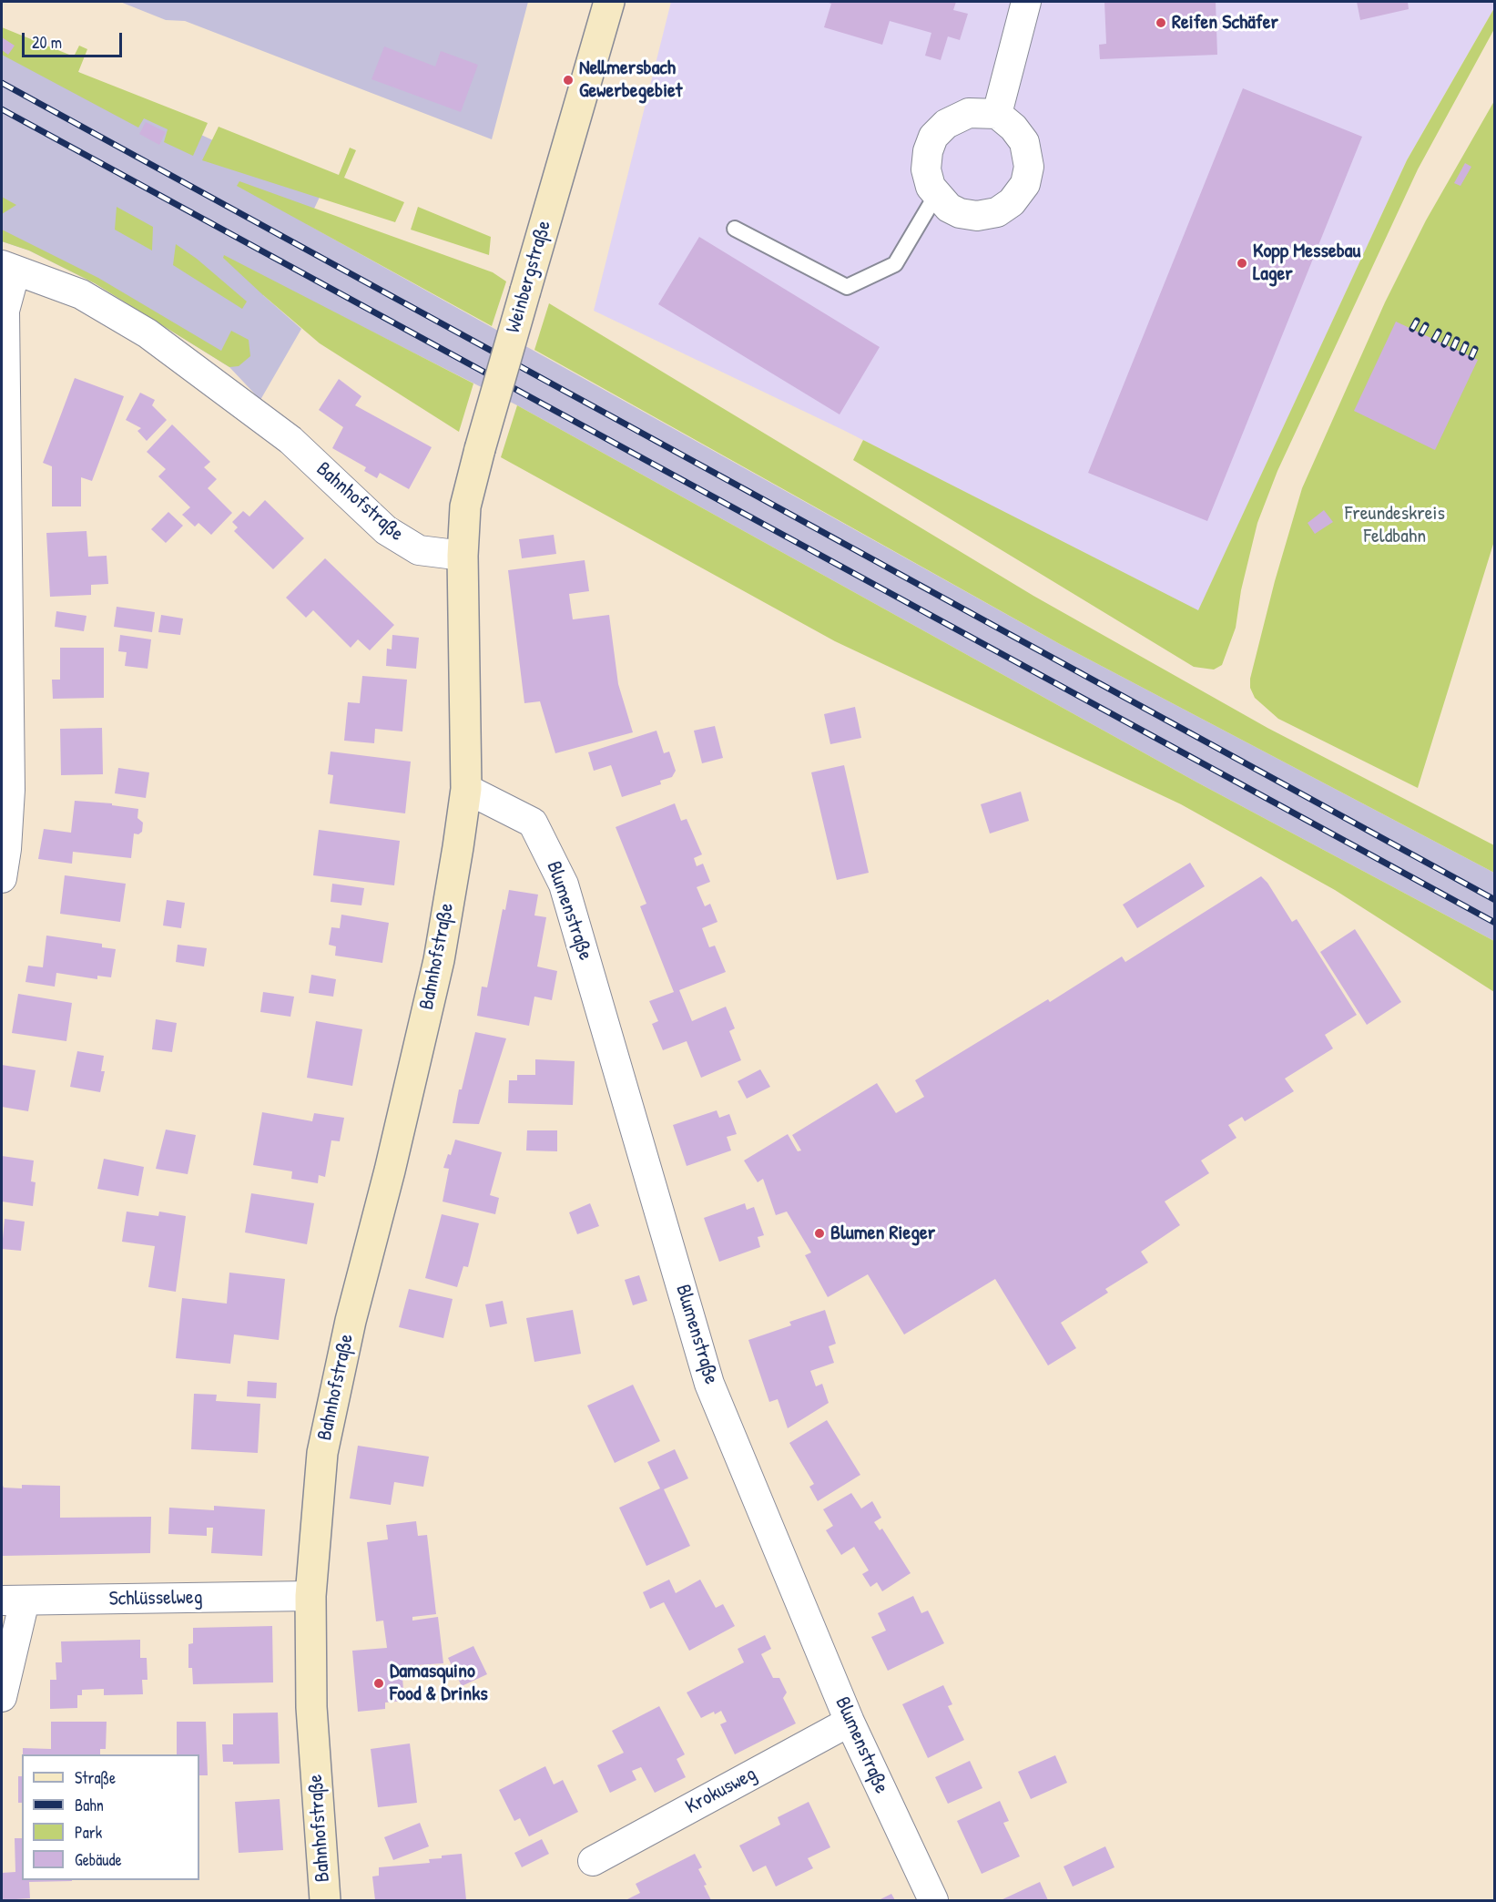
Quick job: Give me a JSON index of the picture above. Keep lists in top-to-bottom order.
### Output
{
  "streets": {
    "street": [
      "Weinbergstraße",
      "Bahnhofstraße",
      "Blumenstraße",
      "Schlüsselweg",
      "Krokusweg"
    ]
  },
  "crossings": [
    ["Weinbergstraße", "Bahnhofstraße"],
    ["Bahnhofstraße", "Blumenstraße"],
    ["Bahnhofstraße", "Schlüsselweg"],
    ["Blumenstraße", "Krokusweg"]
  ],
  "parks": ["Freundeskreis Feldbahn"],
  "places": [
    "Reifen Schäfer",
    "Nellmersbach Gewerbegebiet",
    "Kopp Messebau Lager",
    "Blumen Rieger",
    "Damasquino Food & Drinks"
  ],
  "legend": [
    "Straße",
    "Bahn",
    "Park",
    "Gebäude"
  ],
  "scale_bar": "20 m"
}
